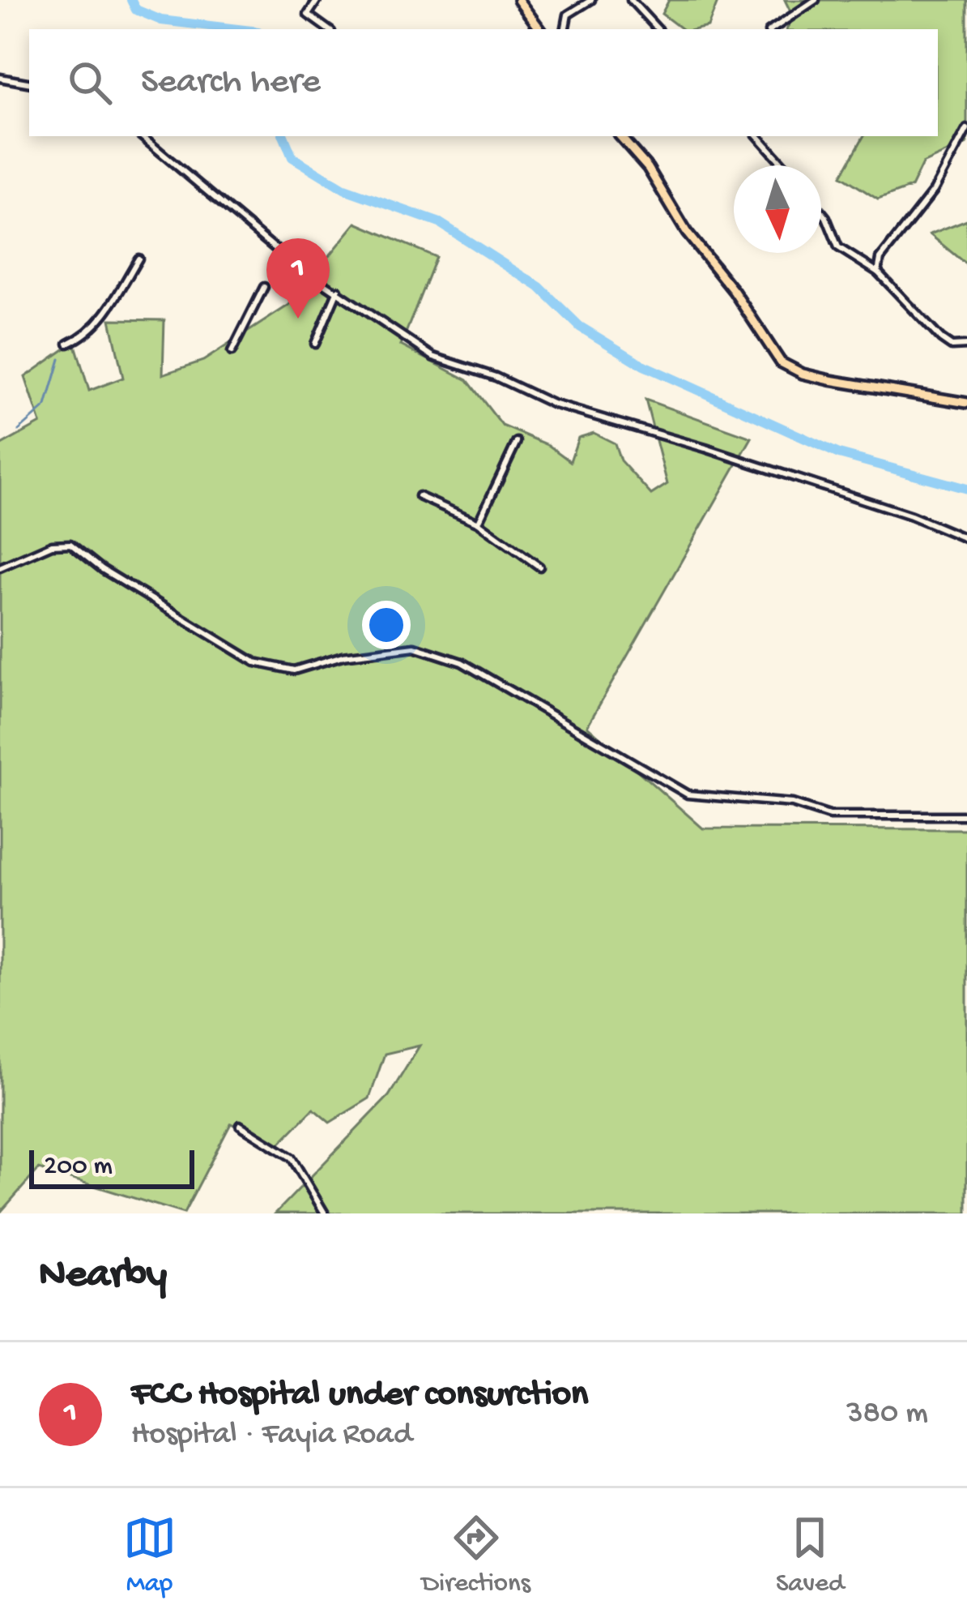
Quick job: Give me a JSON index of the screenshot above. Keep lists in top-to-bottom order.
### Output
{
  "scale_bar": "200 m",
  "north": "bottom",
  "page": {
    "search": "Search here",
    "pins": "1",
    "scale": "200 m",
    "heading": "Nearby",
    "list": [
      {
        "mark": "1",
        "name": "FCC Hospital under consurction",
        "note": "Hospital · Fayia Road",
        "value": "380 m"
      }
    ],
    "nav": ["Map", "Directions", "Saved"]
  }
}
